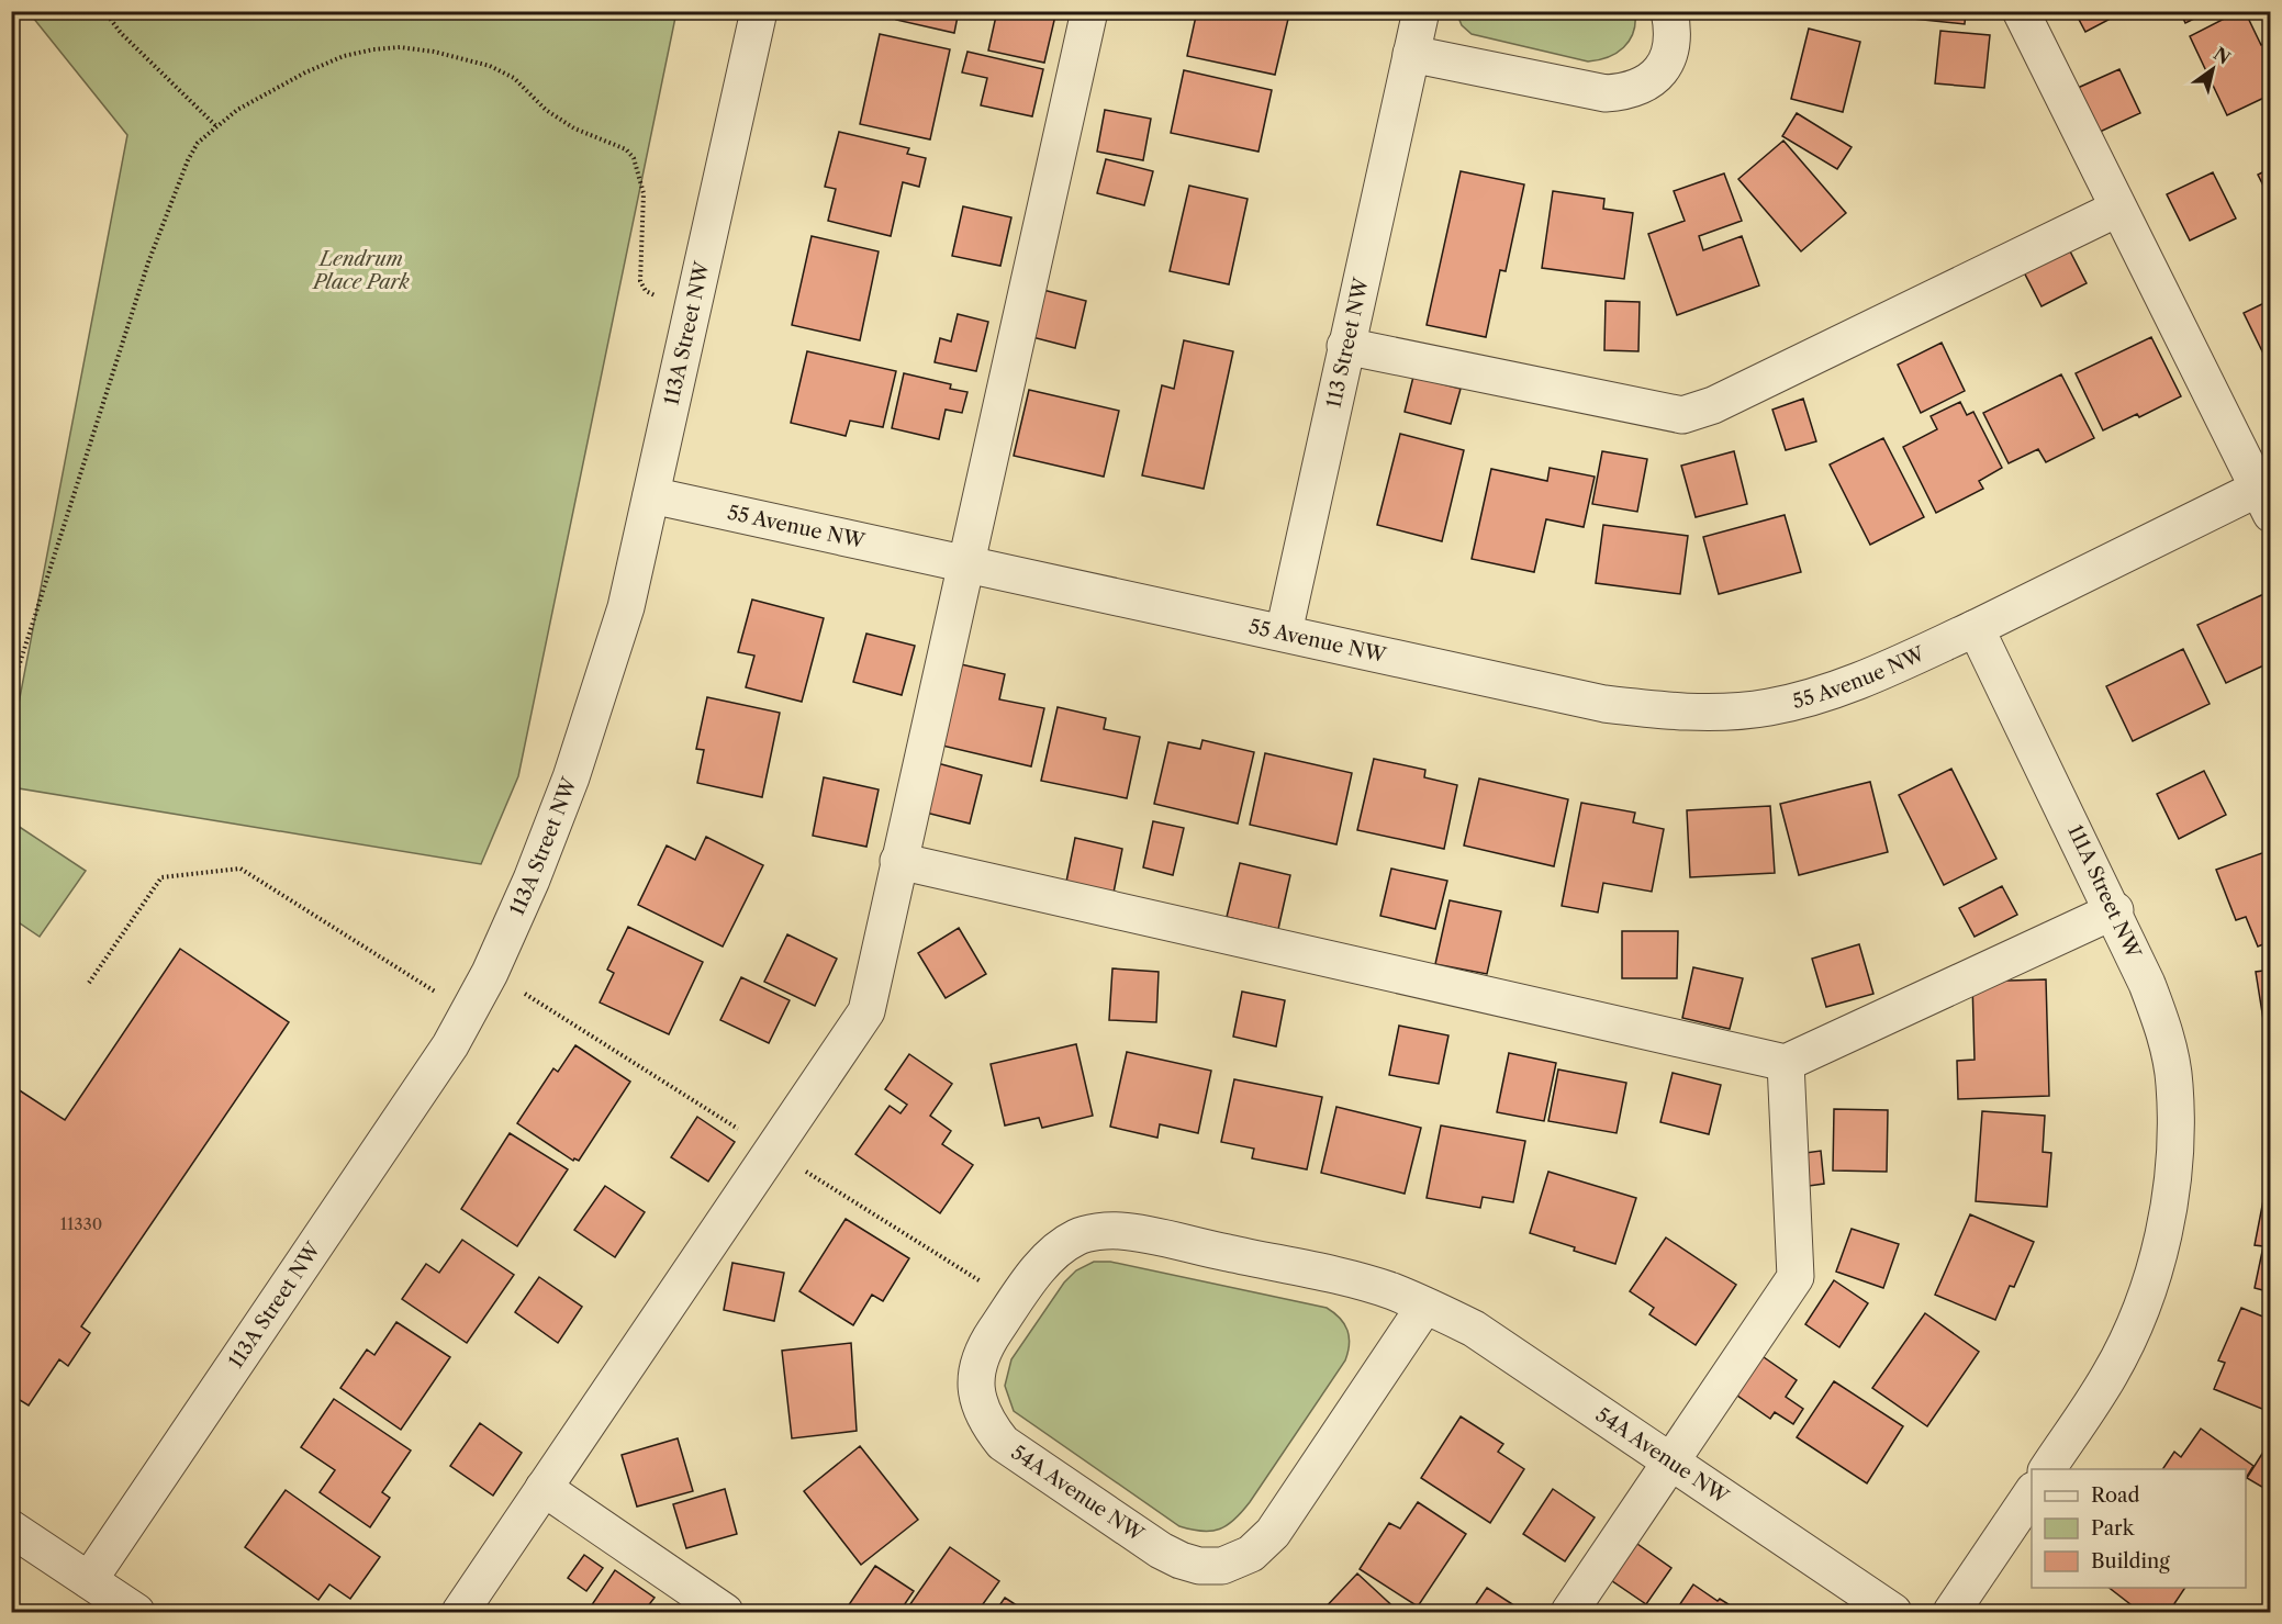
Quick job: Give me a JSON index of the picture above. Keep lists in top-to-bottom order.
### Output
{
  "streets": {
    "street": [
      "113A Street NW",
      "113 Street NW",
      "55 Avenue NW",
      "111A Street NW",
      "54A Avenue NW"
    ]
  },
  "crossings": [
    ["113A Street NW", "55 Avenue NW"],
    ["113 Street NW", "55 Avenue NW"],
    ["55 Avenue NW", "111A Street NW"]
  ],
  "parks": ["Lendrum Place Park"],
  "house_numbers": ["11330"],
  "legend": ["Road", "Park", "Building"],
  "north": "top right"
}
